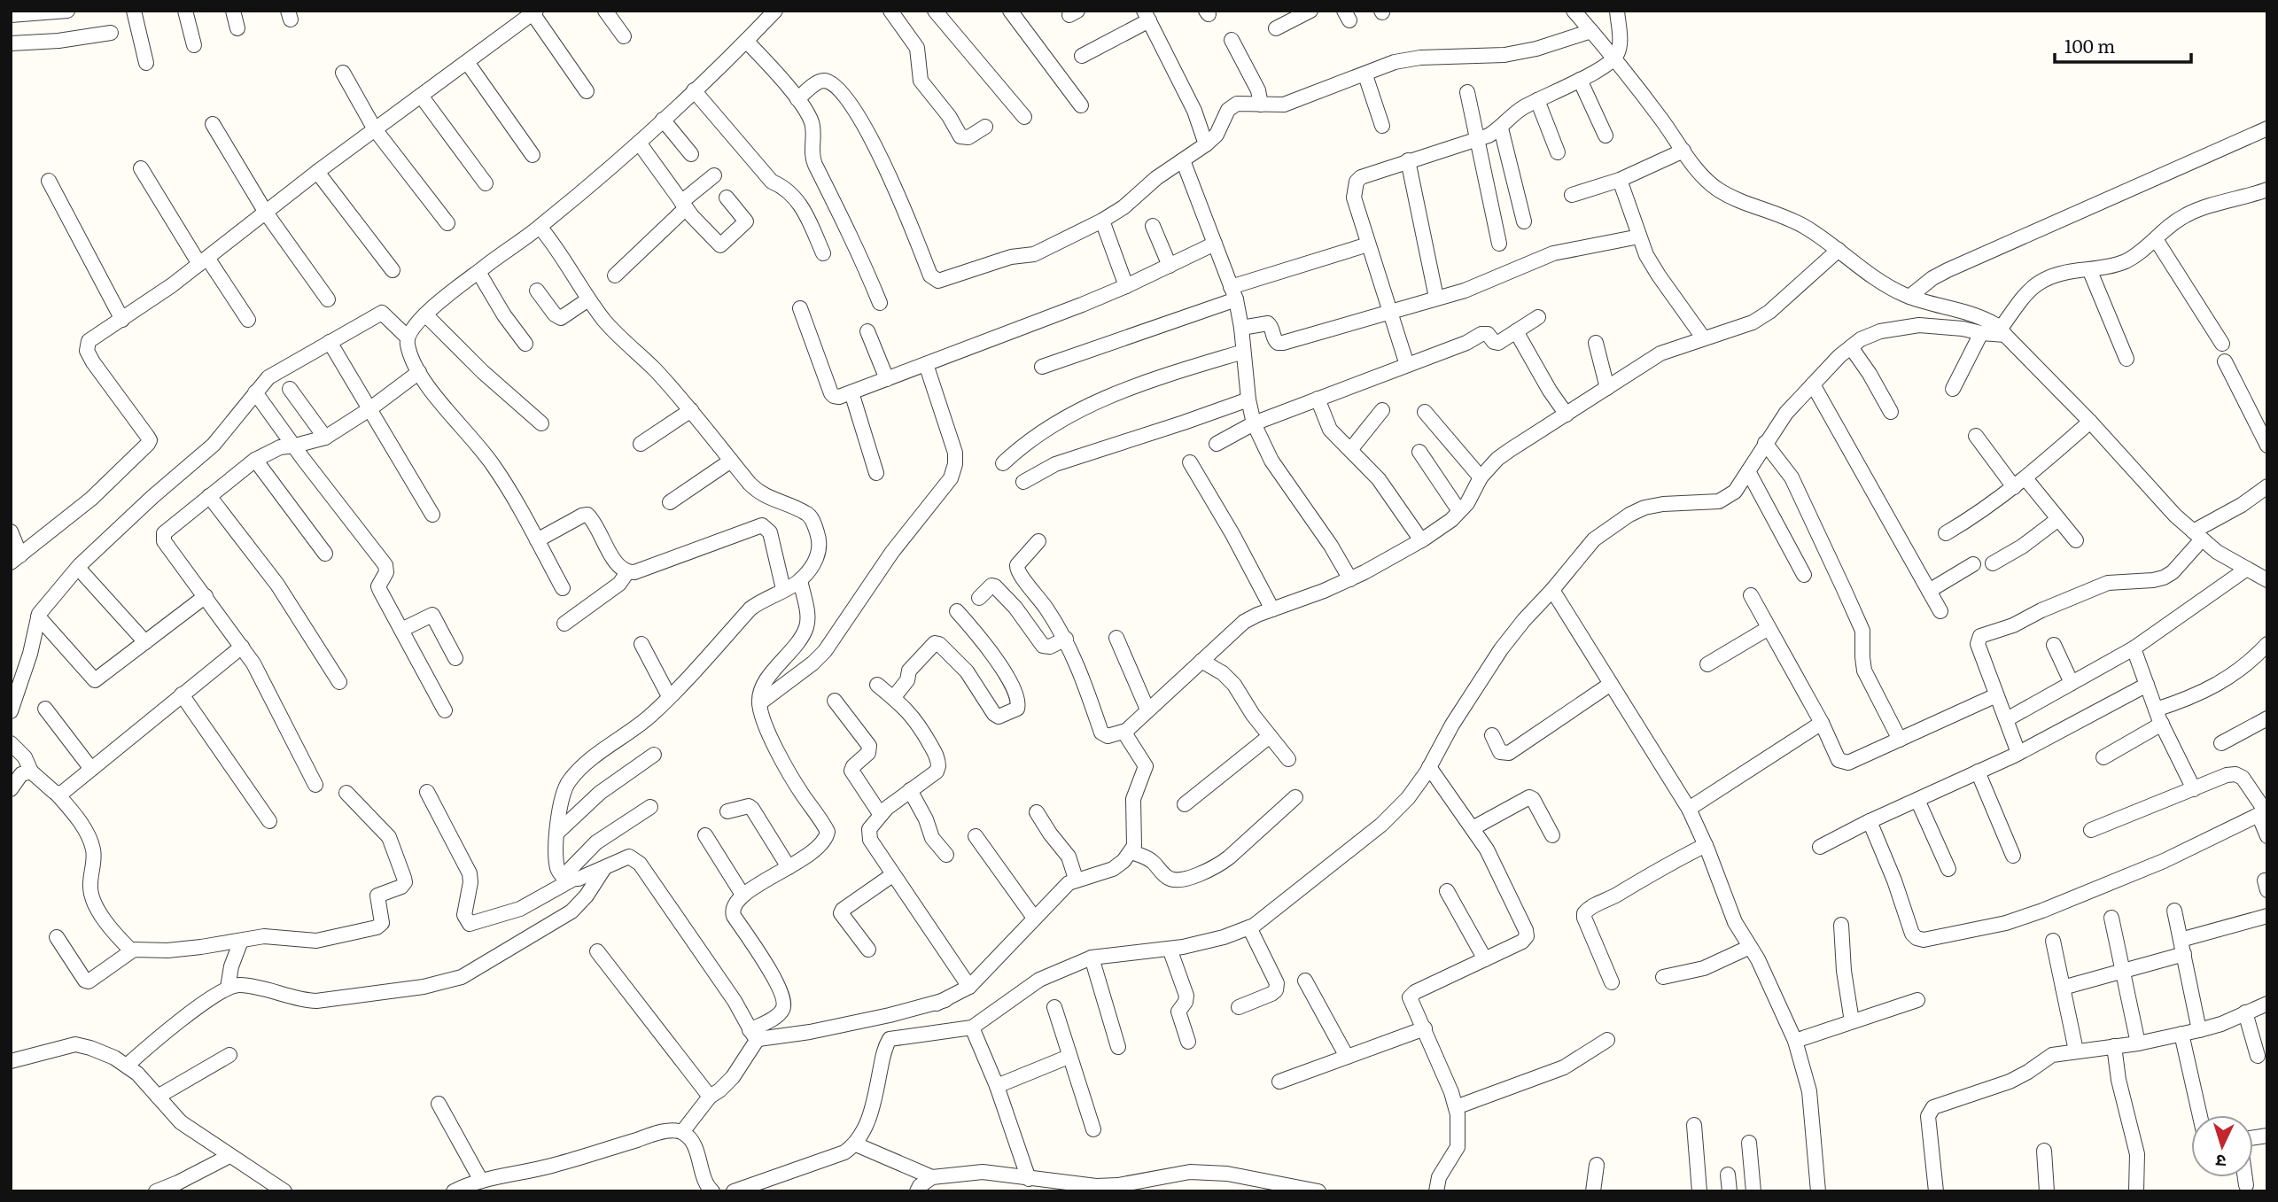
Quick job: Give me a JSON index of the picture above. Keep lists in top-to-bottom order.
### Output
{
  "scale_bar": "100 m",
  "north": "bottom"
}
